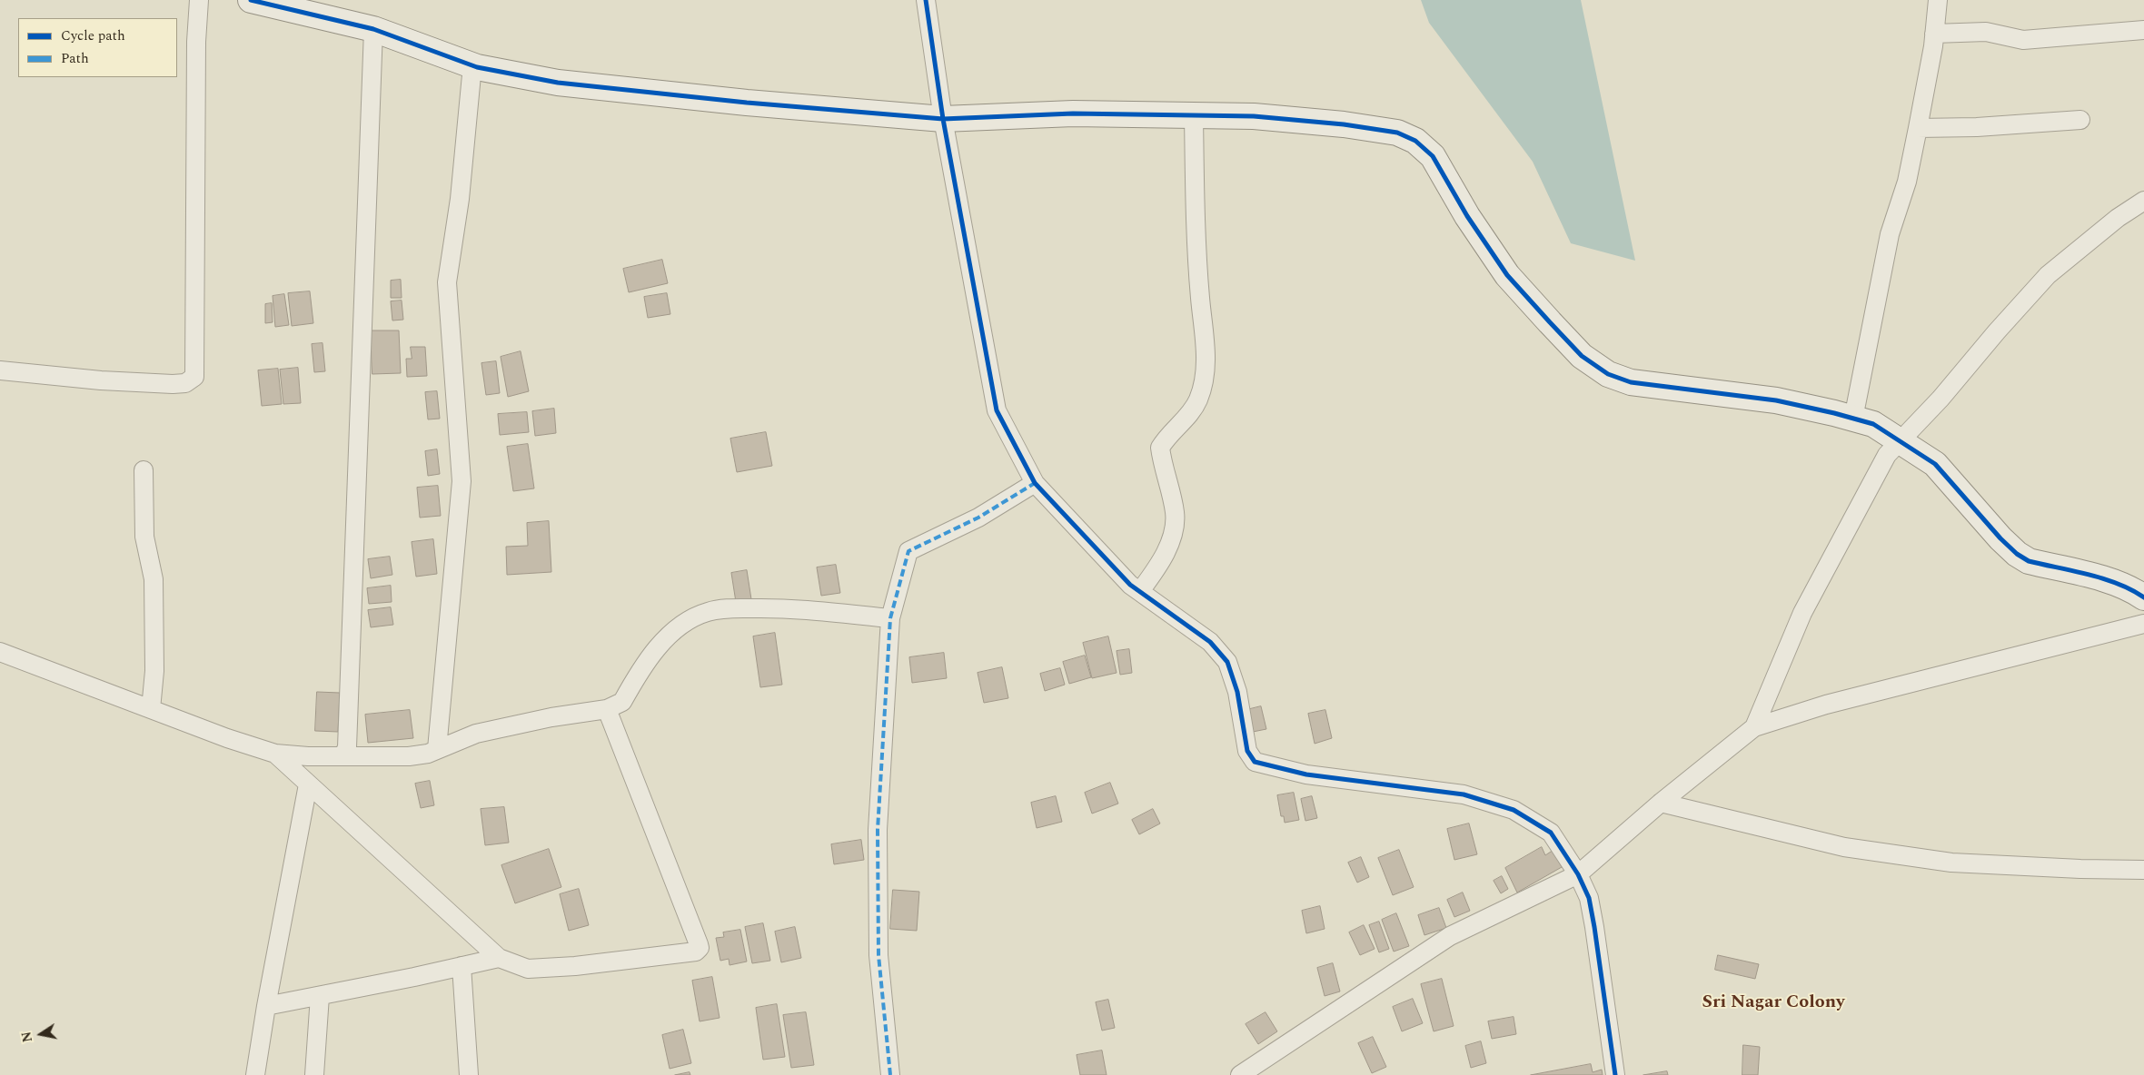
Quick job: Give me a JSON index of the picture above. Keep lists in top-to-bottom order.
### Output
{
  "districts": ["Sri Nagar Colony"],
  "legend": ["Cycle path", "Path"],
  "north": "left"
}
